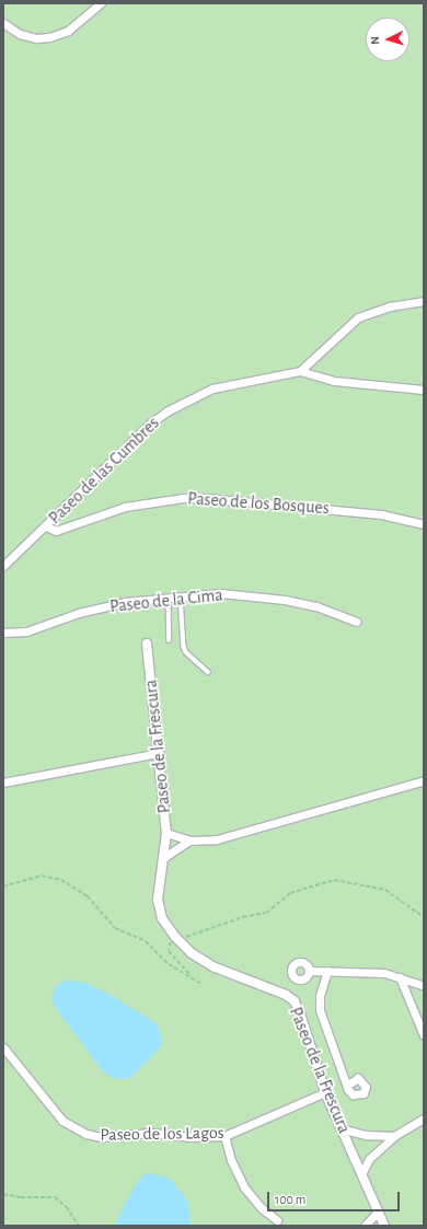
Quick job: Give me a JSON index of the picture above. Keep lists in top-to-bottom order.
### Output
{
  "streets": {
    "street": [
      "Paseo de las Cumbres",
      "Paseo de los Bosques",
      "Paseo de la Cima",
      "Paseo de la Frescura",
      "Paseo de los Lagos"
    ]
  },
  "crossings": [
    ["Paseo de las Cumbres", "Paseo de los Bosques"],
    ["Paseo de la Frescura", "Paseo de los Lagos"]
  ],
  "scale_bar": "100 m",
  "north": "left"
}
